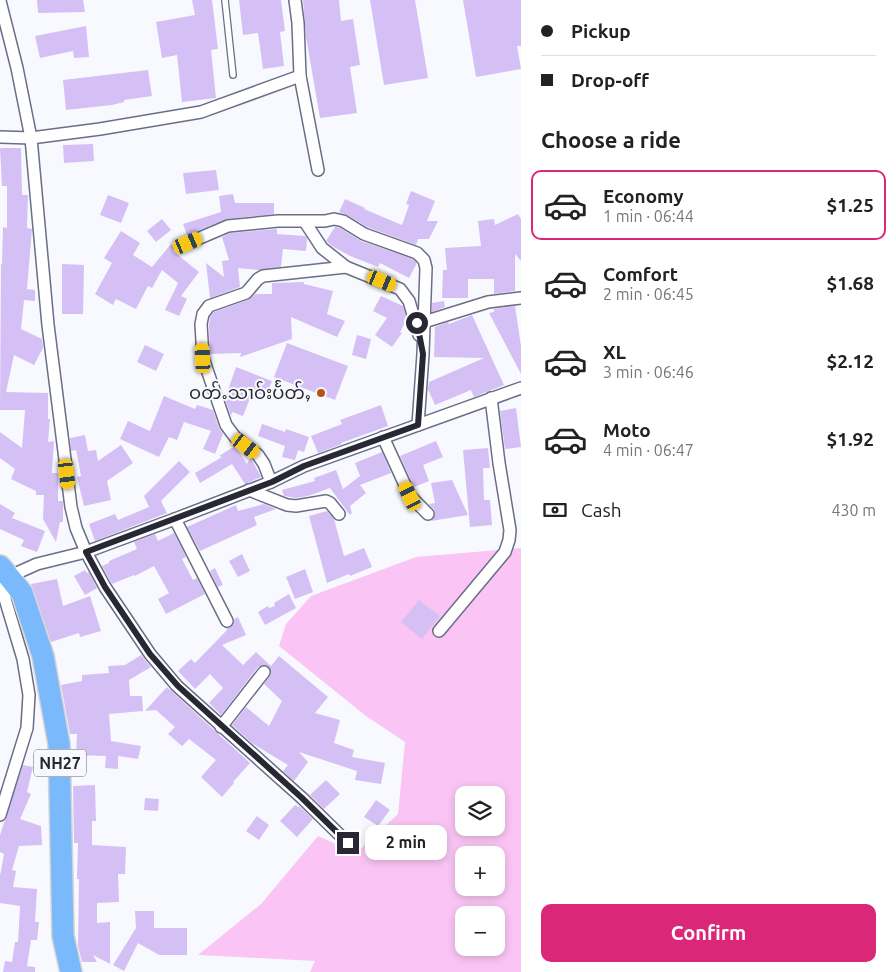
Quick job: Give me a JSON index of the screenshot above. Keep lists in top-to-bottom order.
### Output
{
  "streets": {
    "highway": ["NH27"]
  },
  "places": ["ဝတ်ႉသၢဝ်းပႅတ်ႇ"],
  "page": {
    "banner": ["Pickup", "Drop-off"],
    "heading": "Choose a ride",
    "list": [
      {
        "name": "Economy",
        "note": "1 min · 06:44",
        "value": "$1.25"
      },
      {
        "name": "Comfort",
        "note": "2 min · 06:45",
        "value": "$1.68"
      },
      {
        "name": "XL",
        "note": "3 min · 06:46",
        "value": "$2.12"
      },
      {
        "name": "Moto",
        "note": "4 min · 06:47",
        "value": "$1.92"
      }
    ],
    "pay": ["Cash", "430 m"],
    "map_buttons": ["+", "−"],
    "bubble": "2 min",
    "buttons": "Confirm"
  }
}
